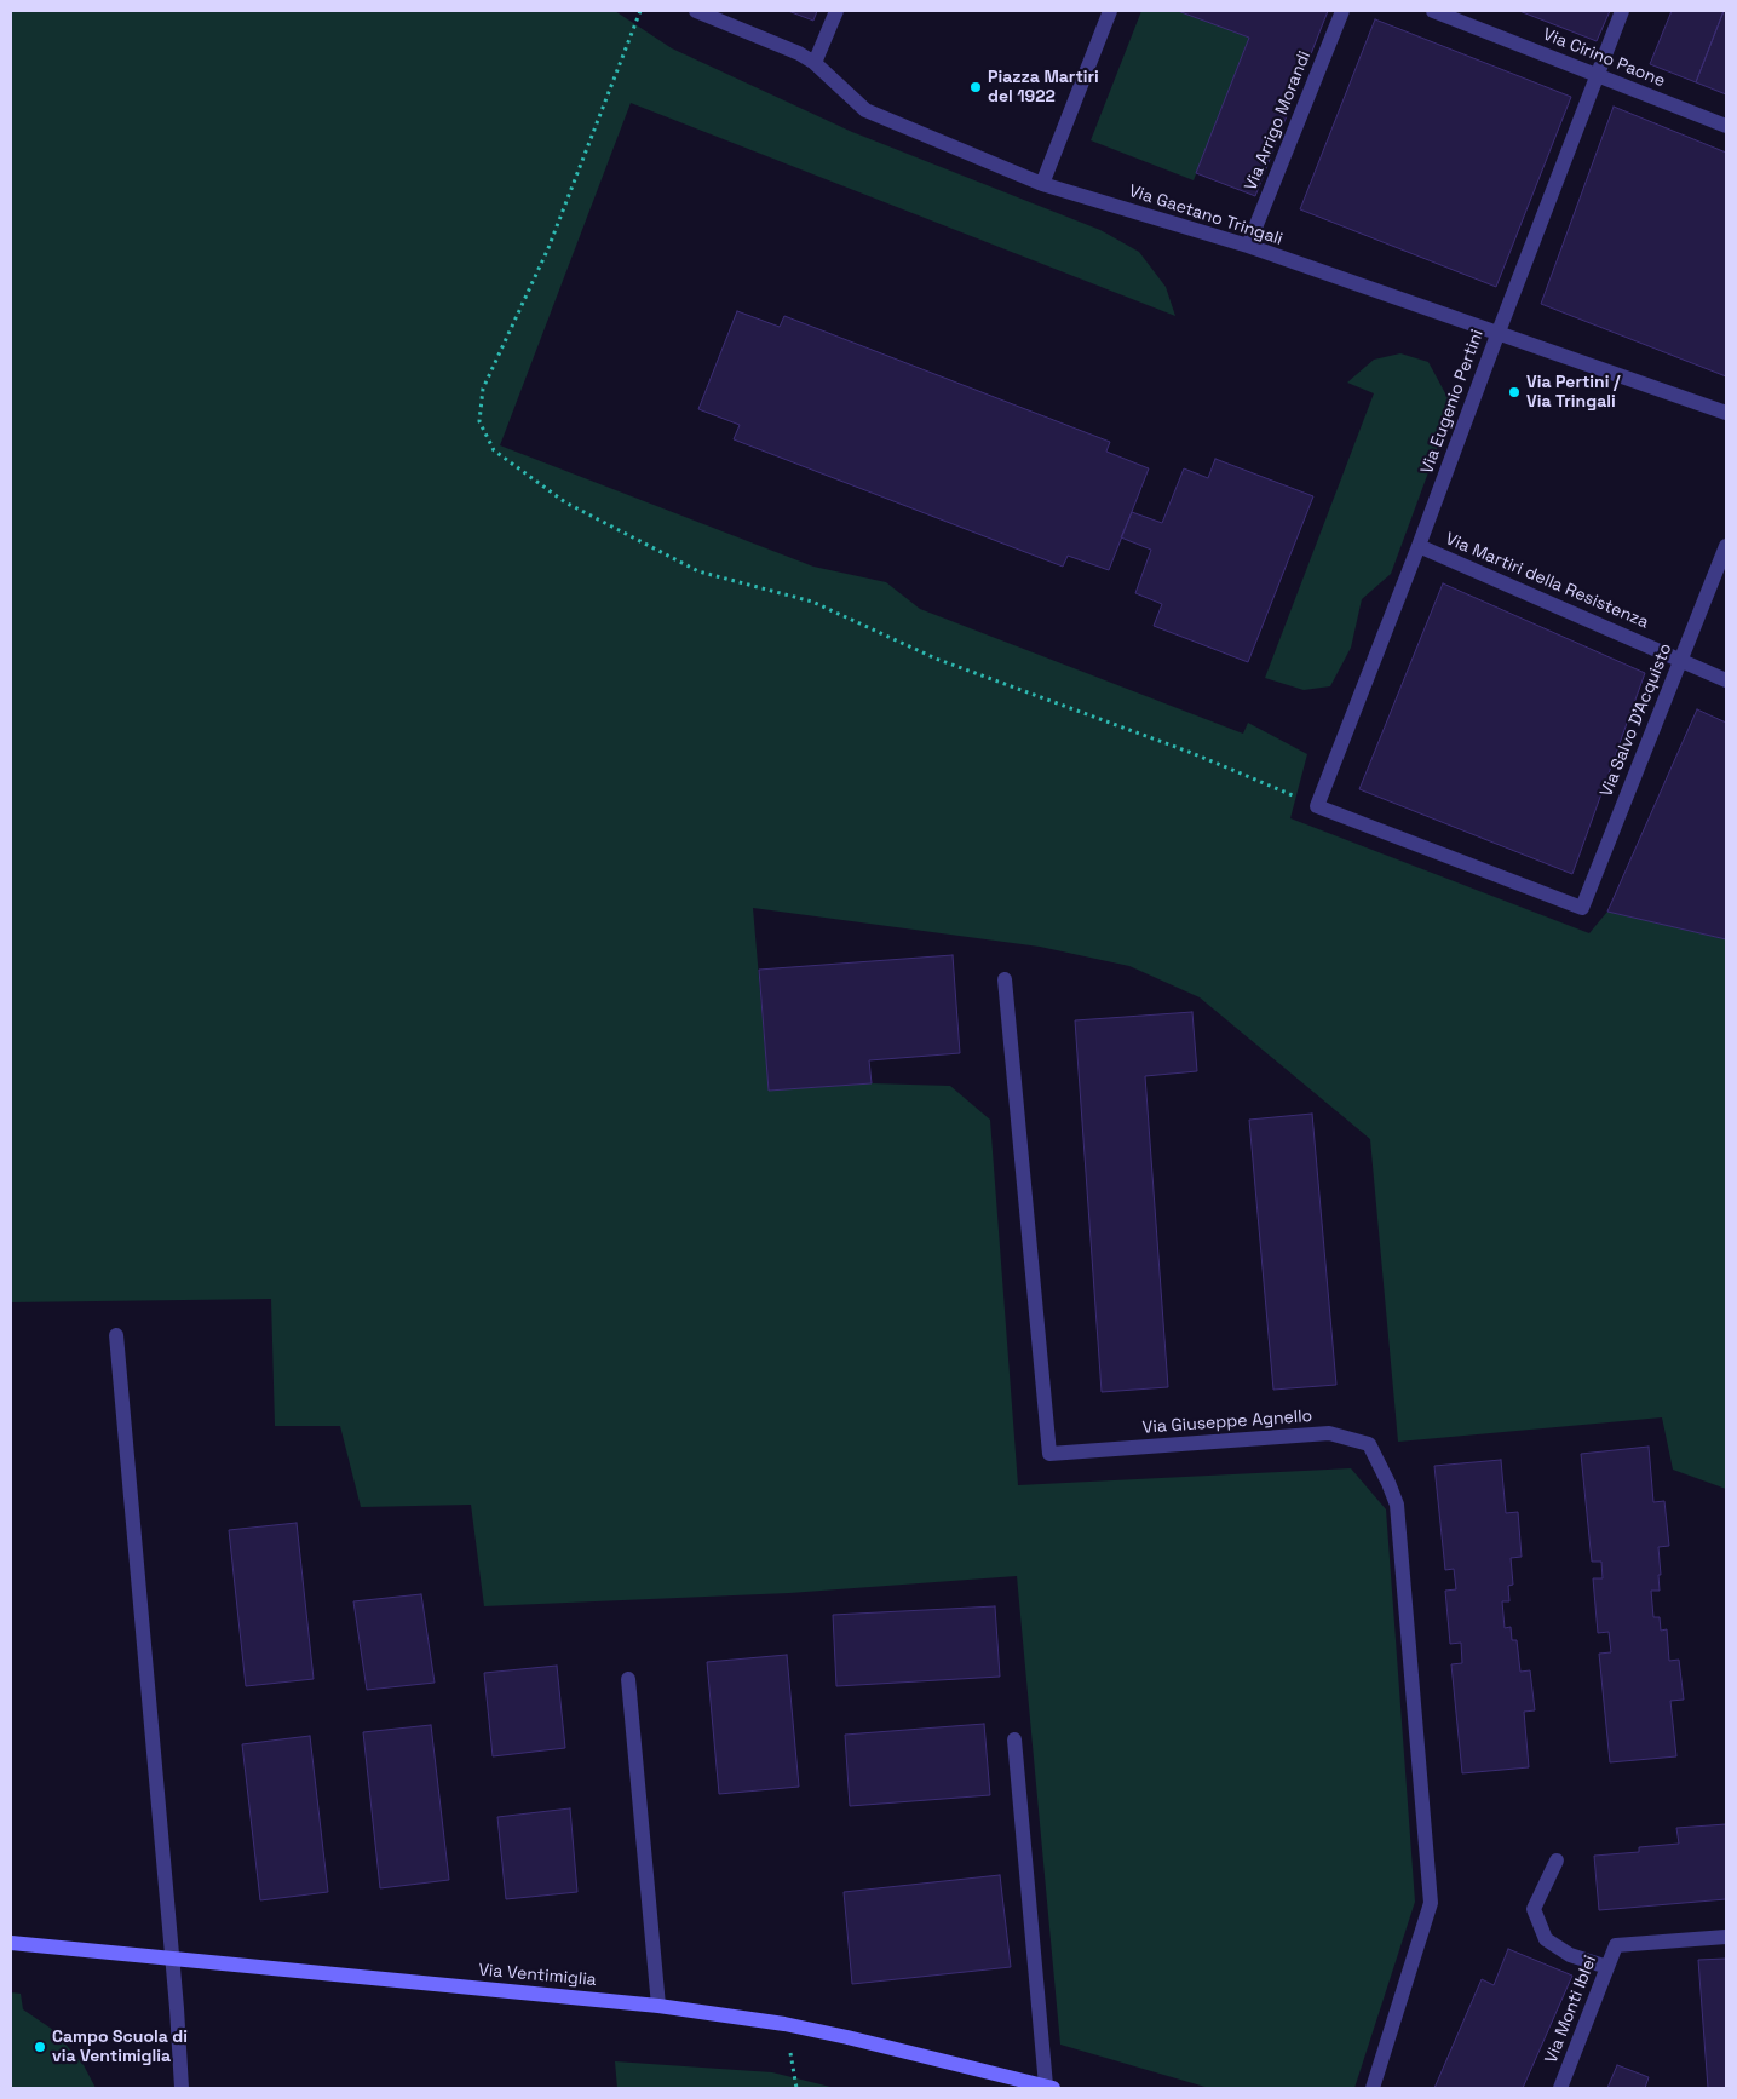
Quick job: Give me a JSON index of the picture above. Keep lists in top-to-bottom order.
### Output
{
  "streets": {
    "main road": ["Via Ventimiglia"],
    "street": [
      "Via Cirino Paone",
      "Via Arrigo Morandi",
      "Via Gaetano Tringali",
      "Via Eugenio Pertini",
      "Via Martiri della Resistenza",
      "Via Salvo D'Acquisto",
      "Via Giuseppe Agnello",
      "Via Monti Iblei"
    ]
  },
  "crossings": [
    ["Via Cirino Paone", "Via Eugenio Pertini"],
    ["Via Arrigo Morandi", "Via Gaetano Tringali"],
    ["Via Gaetano Tringali", "Via Eugenio Pertini"],
    ["Via Eugenio Pertini", "Via Martiri della Resistenza"],
    ["Via Eugenio Pertini", "Via Salvo D'Acquisto"],
    ["Via Martiri della Resistenza", "Via Salvo D'Acquisto"]
  ],
  "places": ["Piazza Martiri del 1922", "Via Pertini / Via Tringali", "Campo Scuola di via Ventimiglia"]
}
